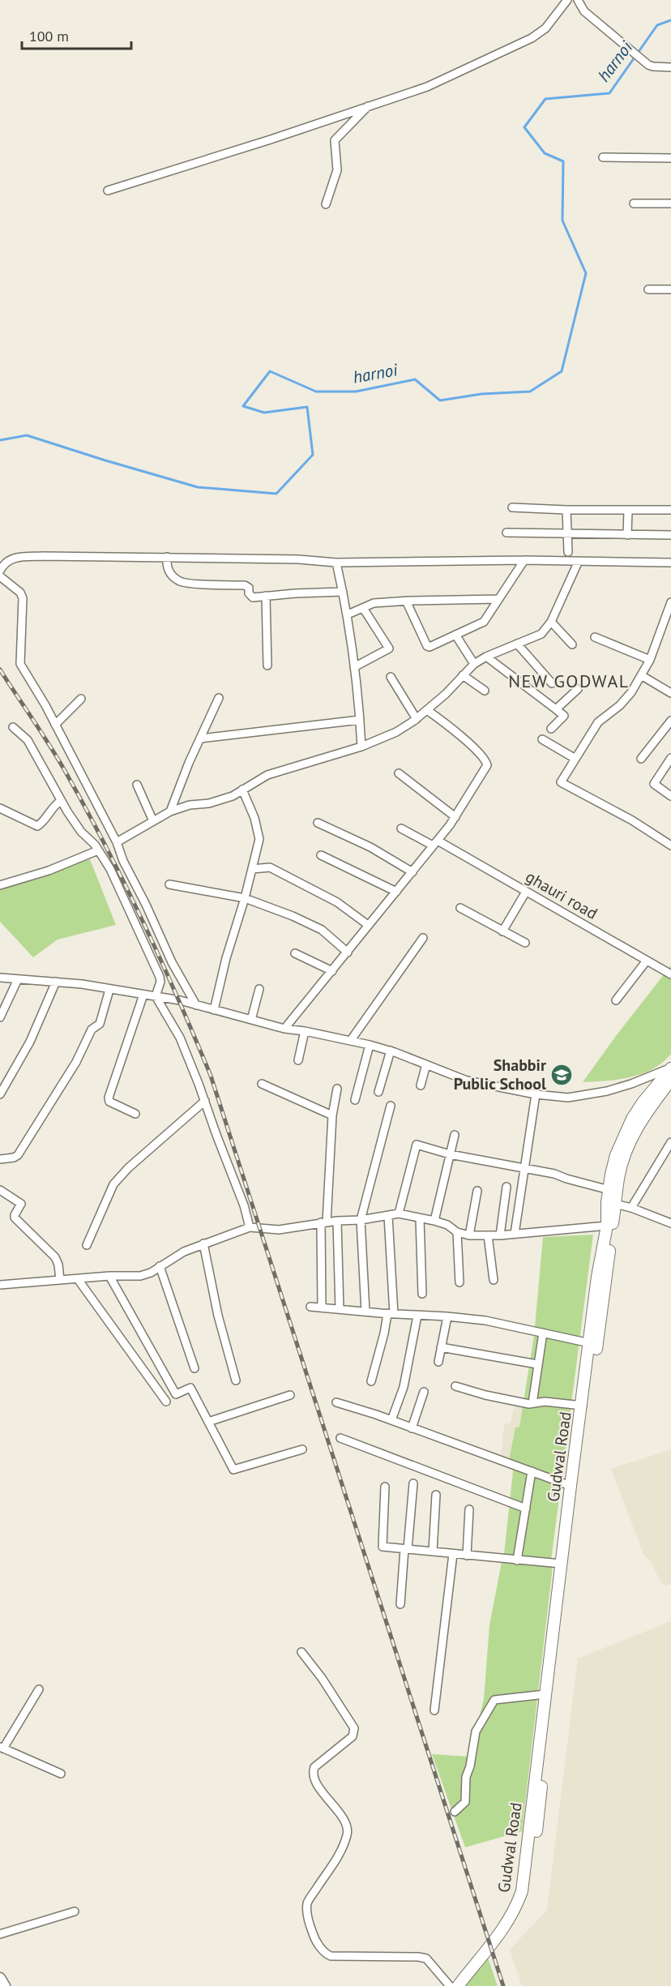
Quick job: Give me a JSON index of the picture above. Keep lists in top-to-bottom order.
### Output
{
  "streets": {
    "main road": ["Gudwal Road"],
    "street": ["ghauri road"]
  },
  "districts": ["NEW GODWAL"],
  "water": ["harnoi"],
  "places": {
    "school or university": ["Shabbir Public School"]
  },
  "scale_bar": "100 m"
}
